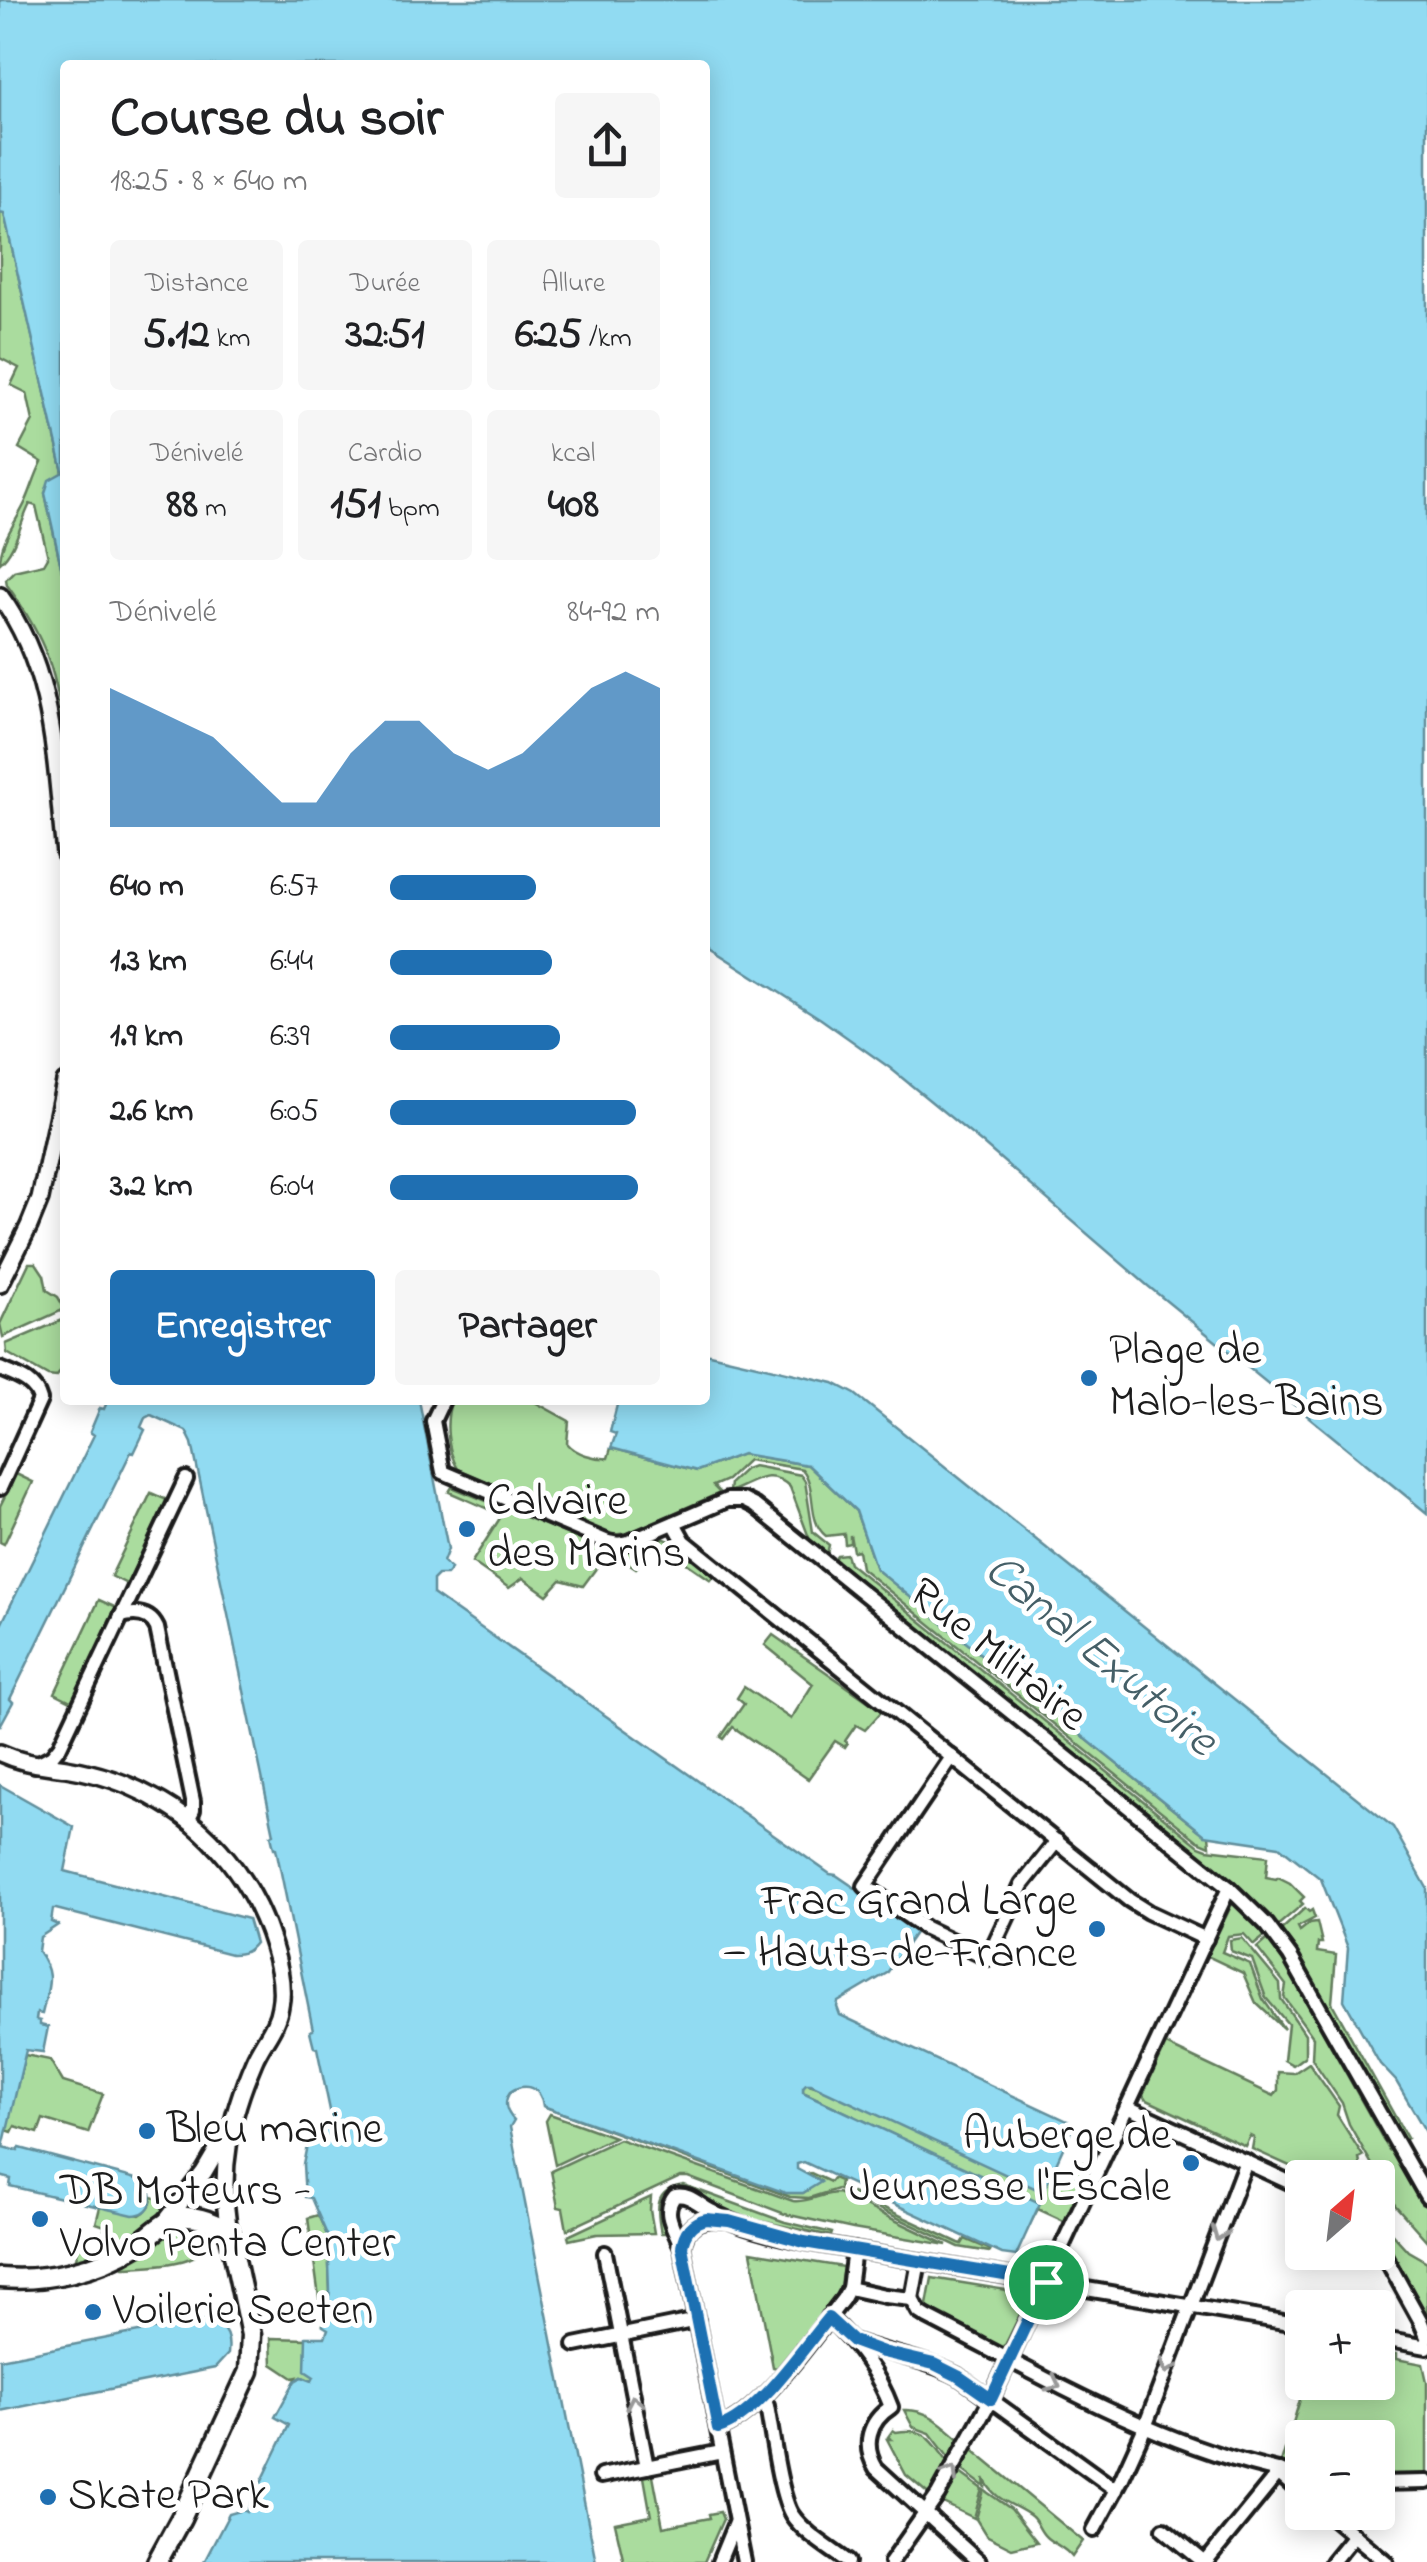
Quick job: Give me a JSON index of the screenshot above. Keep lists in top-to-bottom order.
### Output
{
  "streets": {
    "street": ["Rue Militaire"]
  },
  "water": ["Canal Exutoire"],
  "places": [
    "Plage de Malo-les-Bains",
    "Calvaire des Marins",
    "Frac Grand Large — Hauts-de-France",
    "Bleu marine",
    "Auberge de Jeunesse l'Escale",
    "DB Moteurs - Volvo Penta Center",
    "Voilerie Seeten",
    "Skate Park"
  ],
  "north": "top right",
  "page": {
    "heading": ["Course du soir", "18:25 · 8 × 640 m"],
    "stats": [
      ["Distance", "5.12 km"],
      ["Durée", "32:51"],
      ["Allure", "6:25 /km"],
      ["Dénivelé", "88 m"],
      ["Cardio", "151 bpm"],
      ["kcal", "408"]
    ],
    "chart": ["Dénivelé", "84–92 m"],
    "list": [
      {
        "name": "640 m",
        "note": "6:57"
      },
      {
        "name": "1.3 km",
        "note": "6:44"
      },
      {
        "name": "1.9 km",
        "note": "6:39"
      },
      {
        "name": "2.6 km",
        "note": "6:05"
      },
      {
        "name": "3.2 km",
        "note": "6:04"
      }
    ],
    "buttons": ["Enregistrer", "Partager"],
    "map_buttons": ["+", "−"]
  }
}
